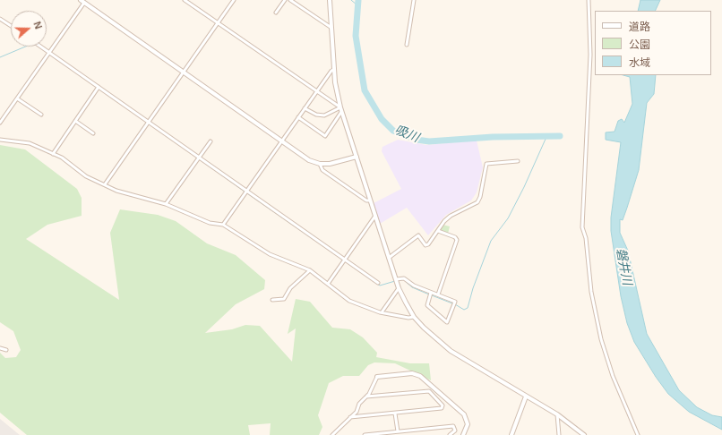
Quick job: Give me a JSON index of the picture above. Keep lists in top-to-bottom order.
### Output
{
  "water": ["吸川", "磐井川"],
  "legend": ["道路", "公園", "水域"],
  "north": "right"
}
